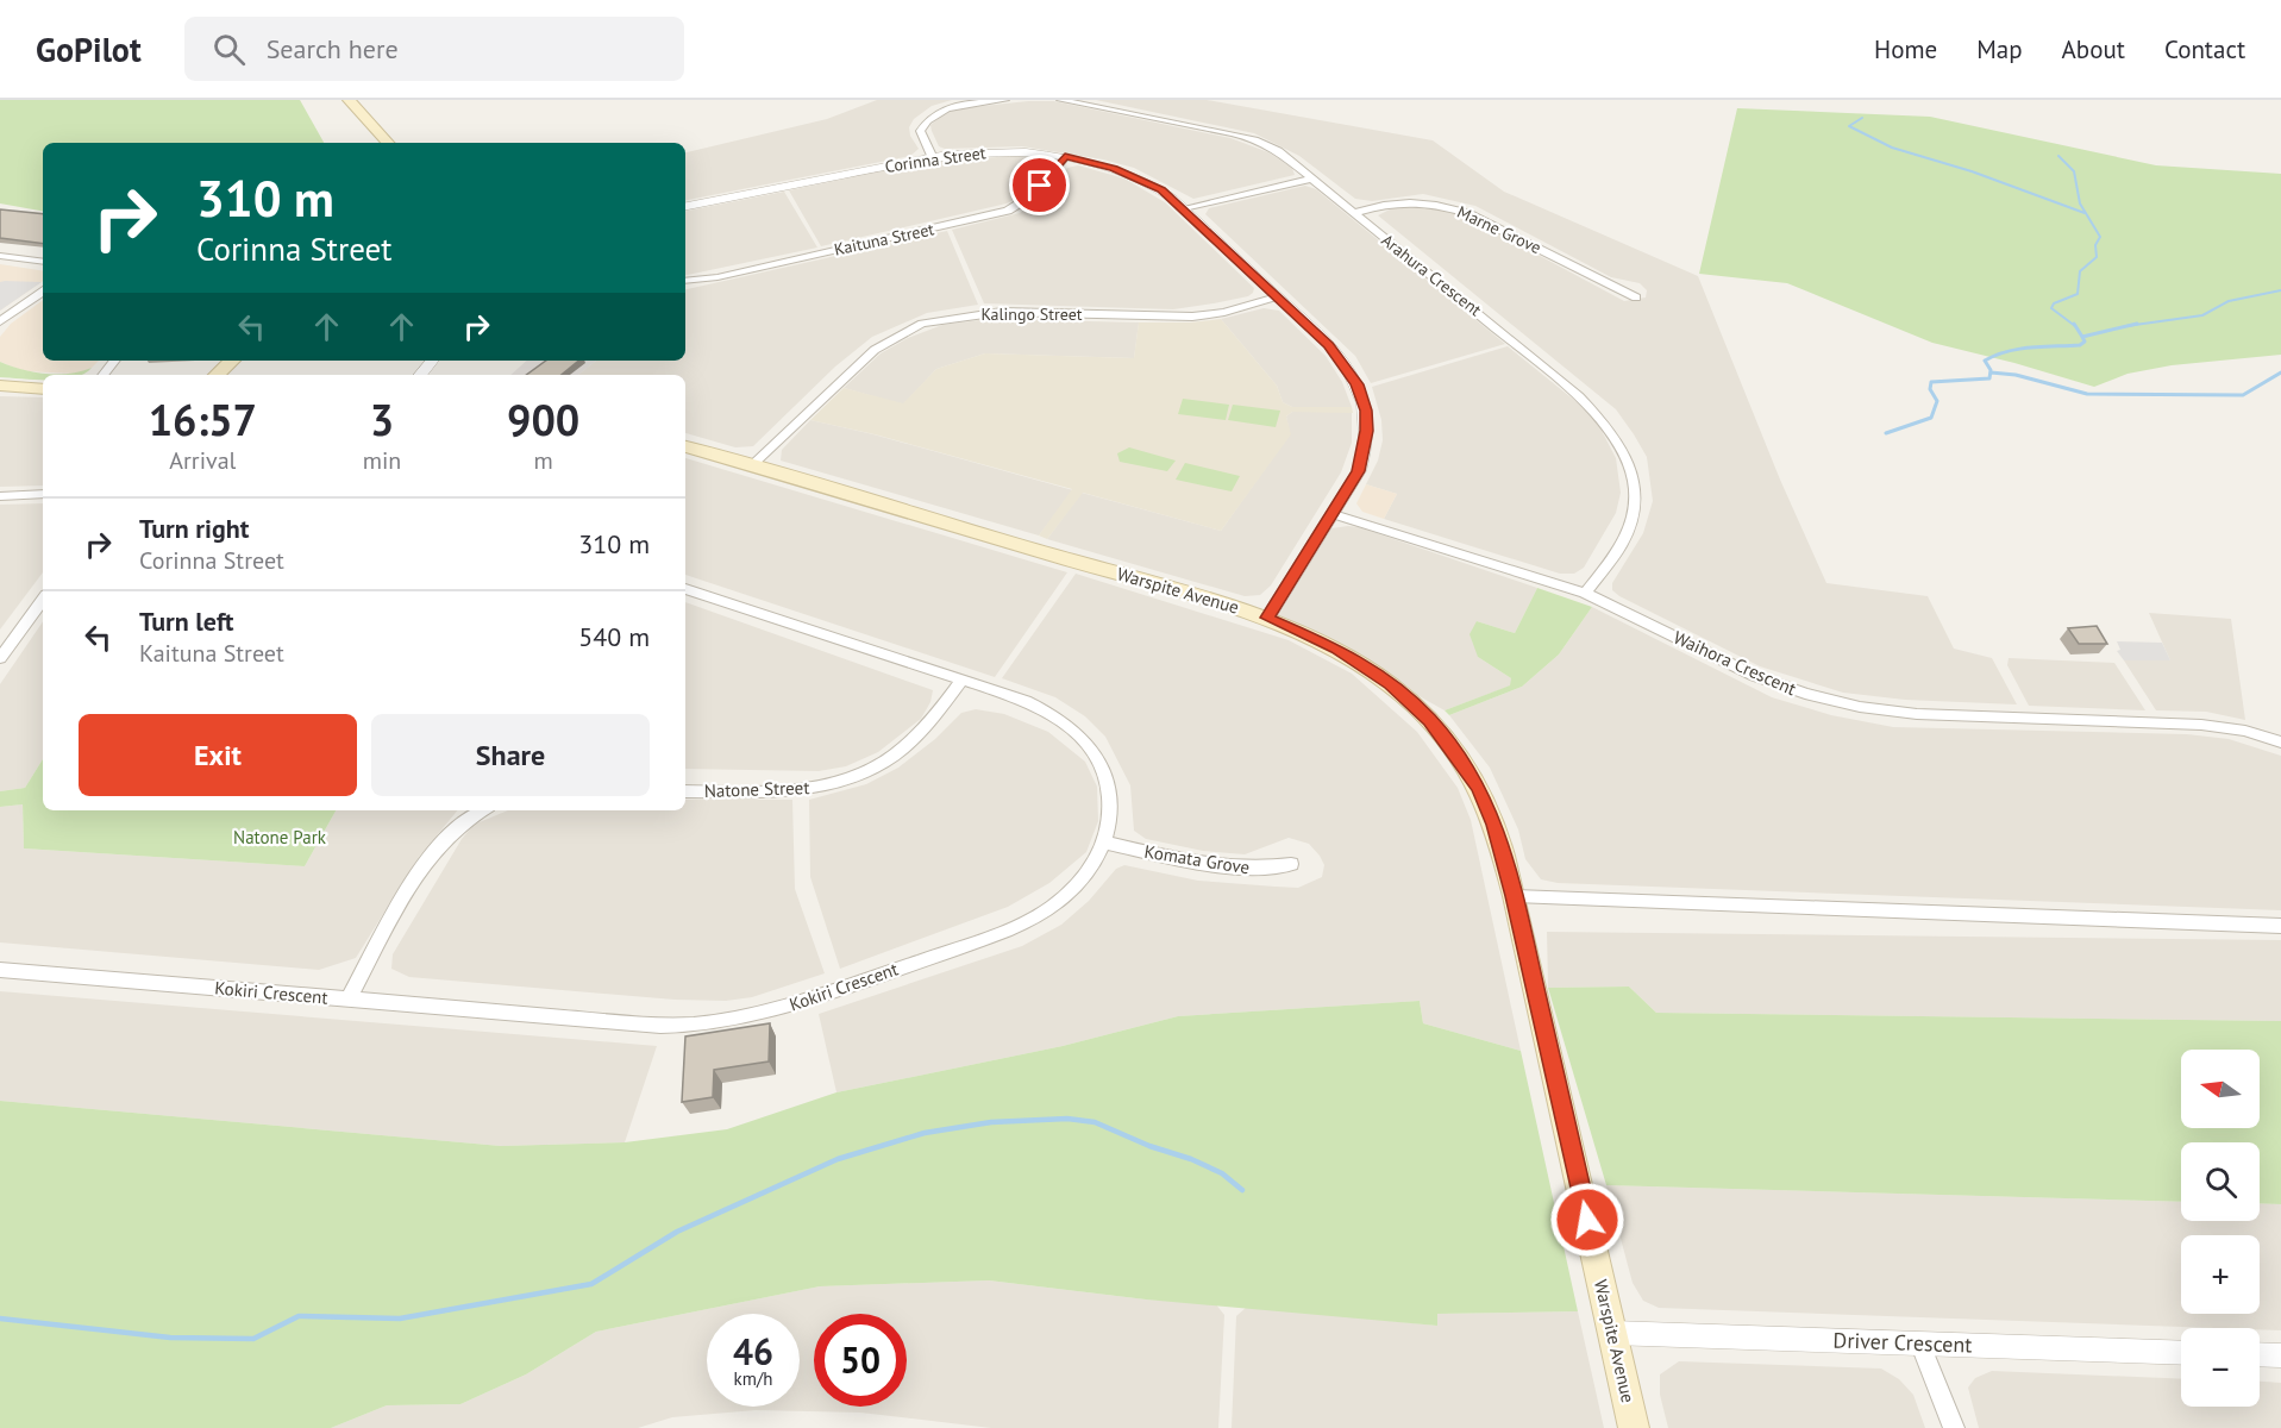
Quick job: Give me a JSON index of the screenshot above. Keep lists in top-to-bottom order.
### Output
{
  "streets": {
    "main road": ["Warspite Avenue"],
    "street": [
      "Corinna Street",
      "Marne Grove",
      "Kaituna Street",
      "Arahura Crescent",
      "Kalingo Street",
      "Waihora Crescent",
      "Natone Street",
      "Komata Grove",
      "Kokiri Crescent",
      "Driver Crescent"
    ]
  },
  "crossings": [
    ["Corinna Street", "Kaituna Street"],
    ["Corinna Street", "Kalingo Street"],
    ["Corinna Street", "Warspite Avenue"],
    ["Corinna Street", "Waihora Crescent"],
    ["Marne Grove", "Arahura Crescent"],
    ["Arahura Crescent", "Waihora Crescent"],
    ["Kalingo Street", "Warspite Avenue"],
    ["Warspite Avenue", "Driver Crescent"],
    ["Natone Street", "Kokiri Crescent"],
    ["Komata Grove", "Kokiri Crescent"]
  ],
  "parks": ["Natone Park"],
  "north": "left",
  "page": {
    "header": "GoPilot",
    "search": "Search here",
    "nav": [
      "Home",
      "Map",
      "About",
      "Contact"
    ],
    "turn": ["310 m", "Corinna Street"],
    "eta": [
      "16:57",
      "Arrival",
      "3",
      "min",
      "900",
      "m"
    ],
    "list": [
      {
        "name": "Turn right",
        "note": "Corinna Street",
        "value": "310 m"
      },
      {
        "name": "Turn left",
        "note": "Kaituna Street",
        "value": "540 m"
      }
    ],
    "buttons": ["Exit", "Share"],
    "map_buttons": ["+", "−"],
    "speed": "46 km/h",
    "limit": "50"
  }
}
